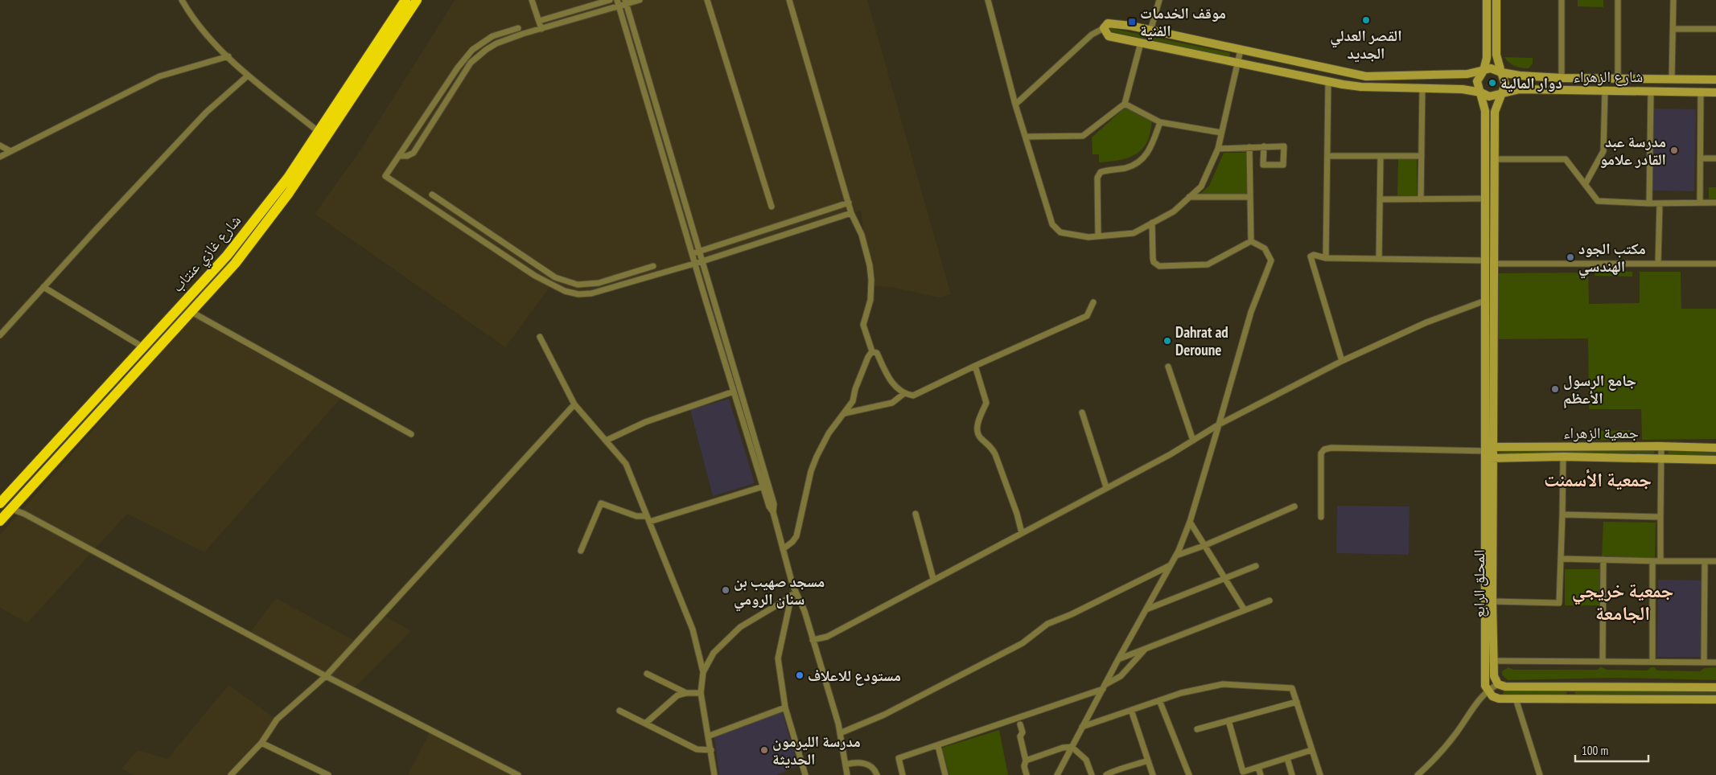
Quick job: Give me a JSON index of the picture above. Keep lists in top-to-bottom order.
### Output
{
  "streets": {
    "highway": ["شارع غازي عنتاب"],
    "main road": ["شارع الزهراء", "جمعية الزهراء", "المحلق الرابع"]
  },
  "crossings": [
    ["شارع الزهراء", "المحلق الرابع"],
    ["جمعية الزهراء", "المحلق الرابع"]
  ],
  "districts": ["جمعية الأسمنت", "جمعية خريجي الجامعة"],
  "places": {
    "other": [
      "القصر العدلي الجديد",
      "دوار المالية",
      "مدرسة عبد القادر علامو",
      "مكتب الجود الهندسي",
      "Dahrat ad Deroune",
      "جامع الرسول الأعظم",
      "مسجد صهيب بن سنان الرومي",
      "مستودع للاعلاف",
      "مدرسة الليرمون الحديثة"
    ],
    "transit": ["موقف الخدمات الفنية"]
  },
  "scale_bar": "100 m"
}
